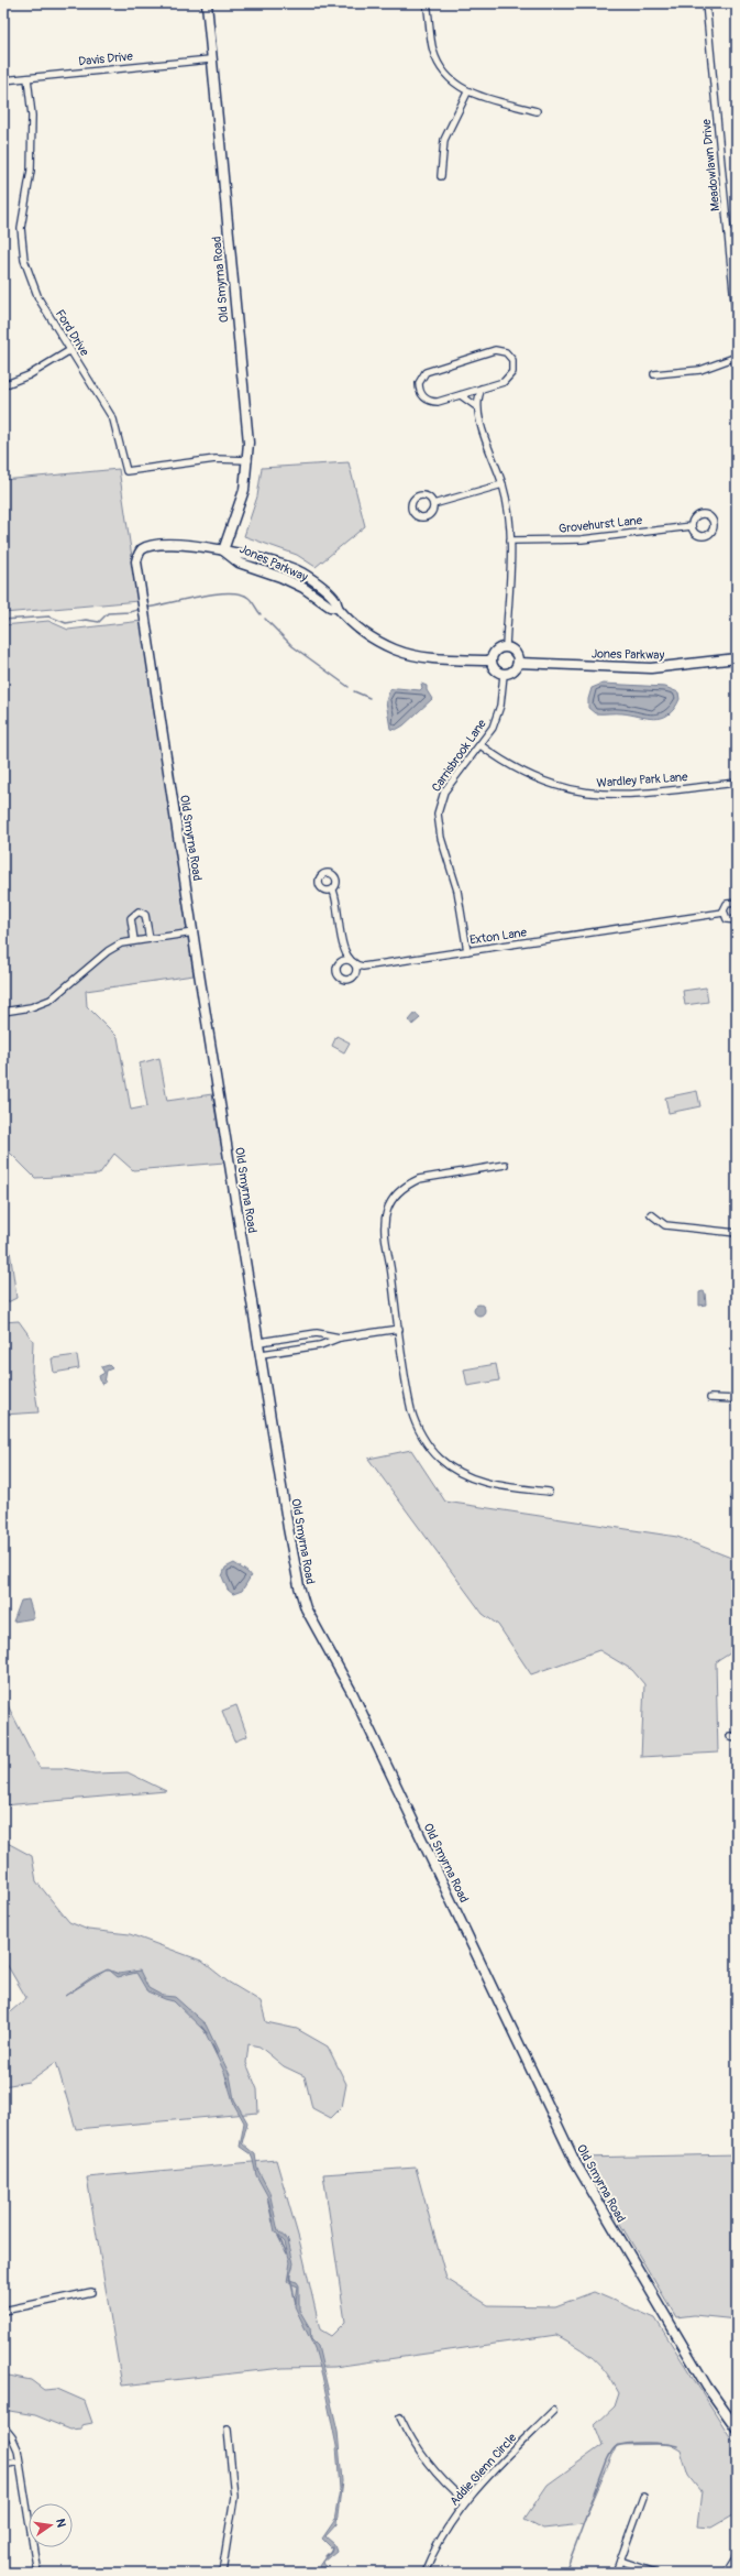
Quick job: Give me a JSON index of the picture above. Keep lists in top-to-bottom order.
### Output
{
  "streets": {
    "street": [
      "Davis Drive",
      "Meadowlawn Drive",
      "Old Smyrna Road",
      "Ford Drive",
      "Grovehurst Lane",
      "Jones Parkway",
      "Carrisbrook Lane",
      "Wardley Park Lane",
      "Exton Lane",
      "Addie Glenn Circle"
    ]
  },
  "crossings": [
    ["Davis Drive", "Old Smyrna Road"],
    ["Davis Drive", "Ford Drive"],
    ["Old Smyrna Road", "Ford Drive"],
    ["Old Smyrna Road", "Jones Parkway"],
    ["Jones Parkway", "Carrisbrook Lane"],
    ["Carrisbrook Lane", "Wardley Park Lane"],
    ["Carrisbrook Lane", "Exton Lane"]
  ],
  "north": "right"
}
